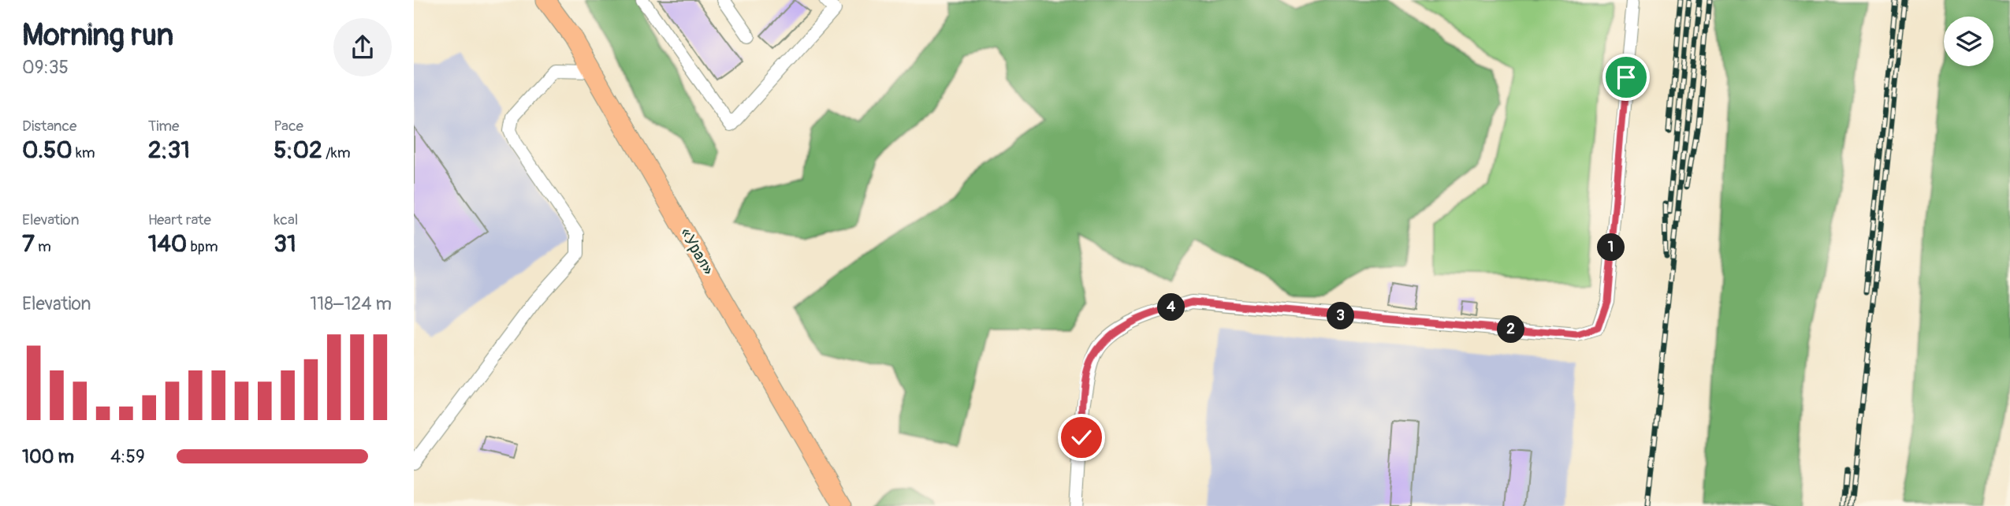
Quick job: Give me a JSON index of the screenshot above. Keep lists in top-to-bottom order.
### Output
{
  "streets": {
    "highway": ["«Урал»"]
  },
  "page": {
    "heading": ["Morning run", "09:35"],
    "stats": [
      ["Distance", "0.50 km"],
      ["Time", "2:31"],
      ["Pace", "5:02 /km"],
      ["Elevation", "7 m"],
      ["Heart rate", "140 bpm"],
      ["kcal", "31"]
    ],
    "pins": [
      "1",
      "4",
      "3",
      "2"
    ],
    "chart": ["Elevation", "118–124 m"],
    "list": [
      {
        "name": "100 m",
        "note": "4:59"
      }
    ]
  }
}
